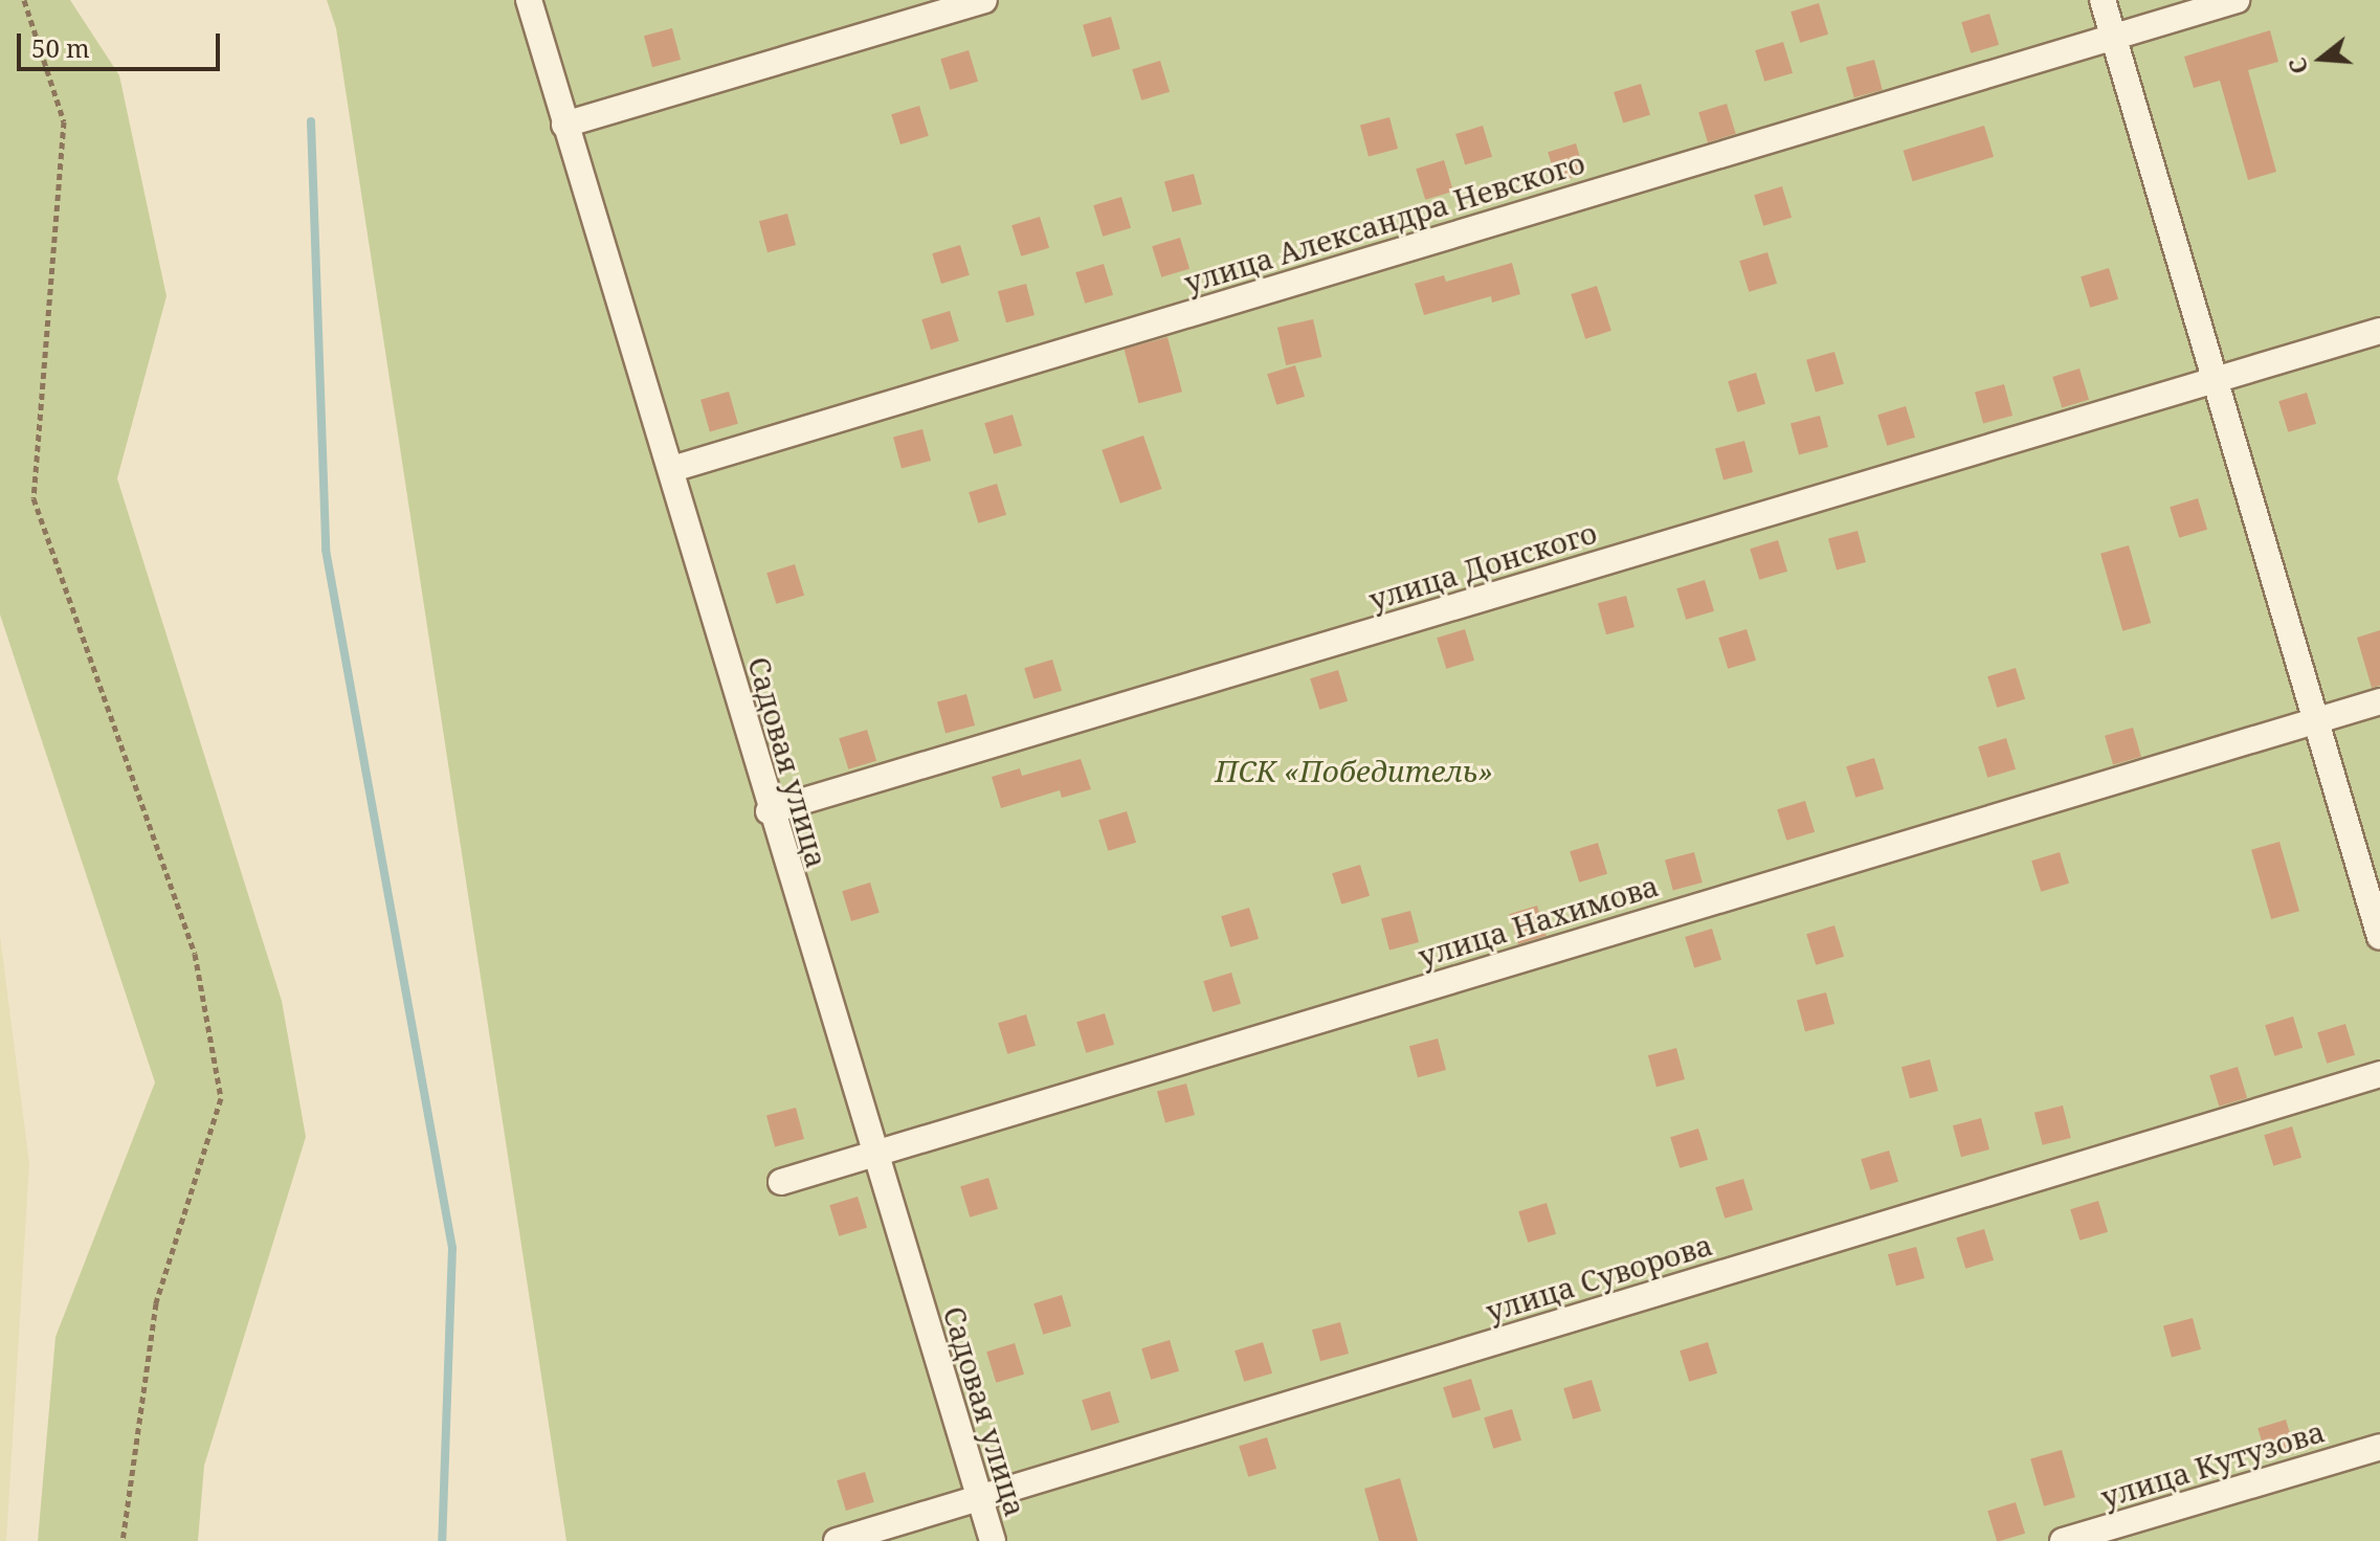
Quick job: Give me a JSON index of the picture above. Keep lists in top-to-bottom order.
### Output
{
  "streets": {
    "street": [
      "улица Александра Невского",
      "улица Донского",
      "Садовая улица",
      "улица Нахимова",
      "улица Суворова",
      "улица Кутузова"
    ]
  },
  "crossings": [
    ["улица Александра Невского", "Садовая улица"],
    ["улица Донского", "Садовая улица"],
    ["Садовая улица", "улица Нахимова"],
    ["Садовая улица", "улица Суворова"]
  ],
  "parks": ["ПСК «Победитель»"],
  "scale_bar": "50 m",
  "north": "left"
}
